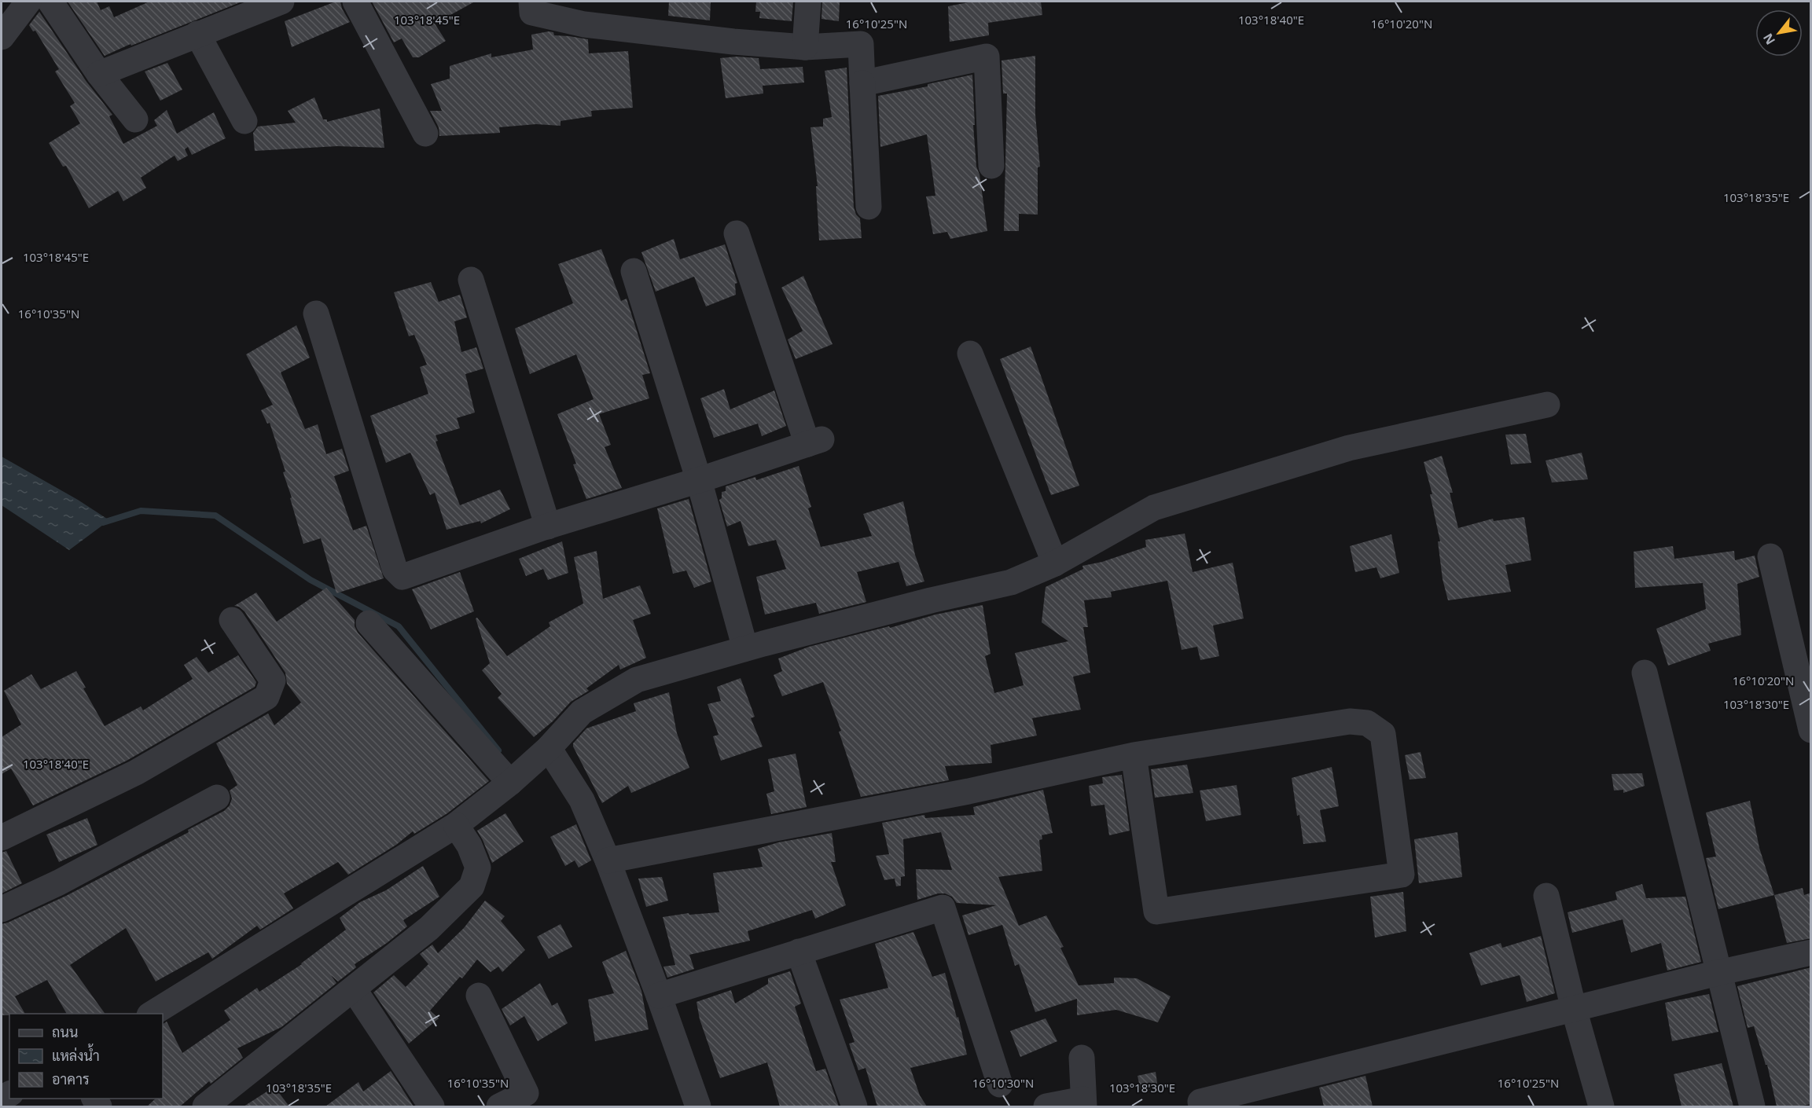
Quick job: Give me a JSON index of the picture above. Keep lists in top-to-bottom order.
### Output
{
  "legend": ["ถนน", "แหล่งน้ำ", "อาคาร"],
  "north": "bottom left",
  "coordinates": [
    "103°18'45\"E",
    "103°18'40\"E",
    "16°10'25\"N",
    "16°10'20\"N",
    "103°18'35\"E",
    "16°10'35\"N",
    "103°18'30\"E",
    "16°10'30\"N"
  ]
}
